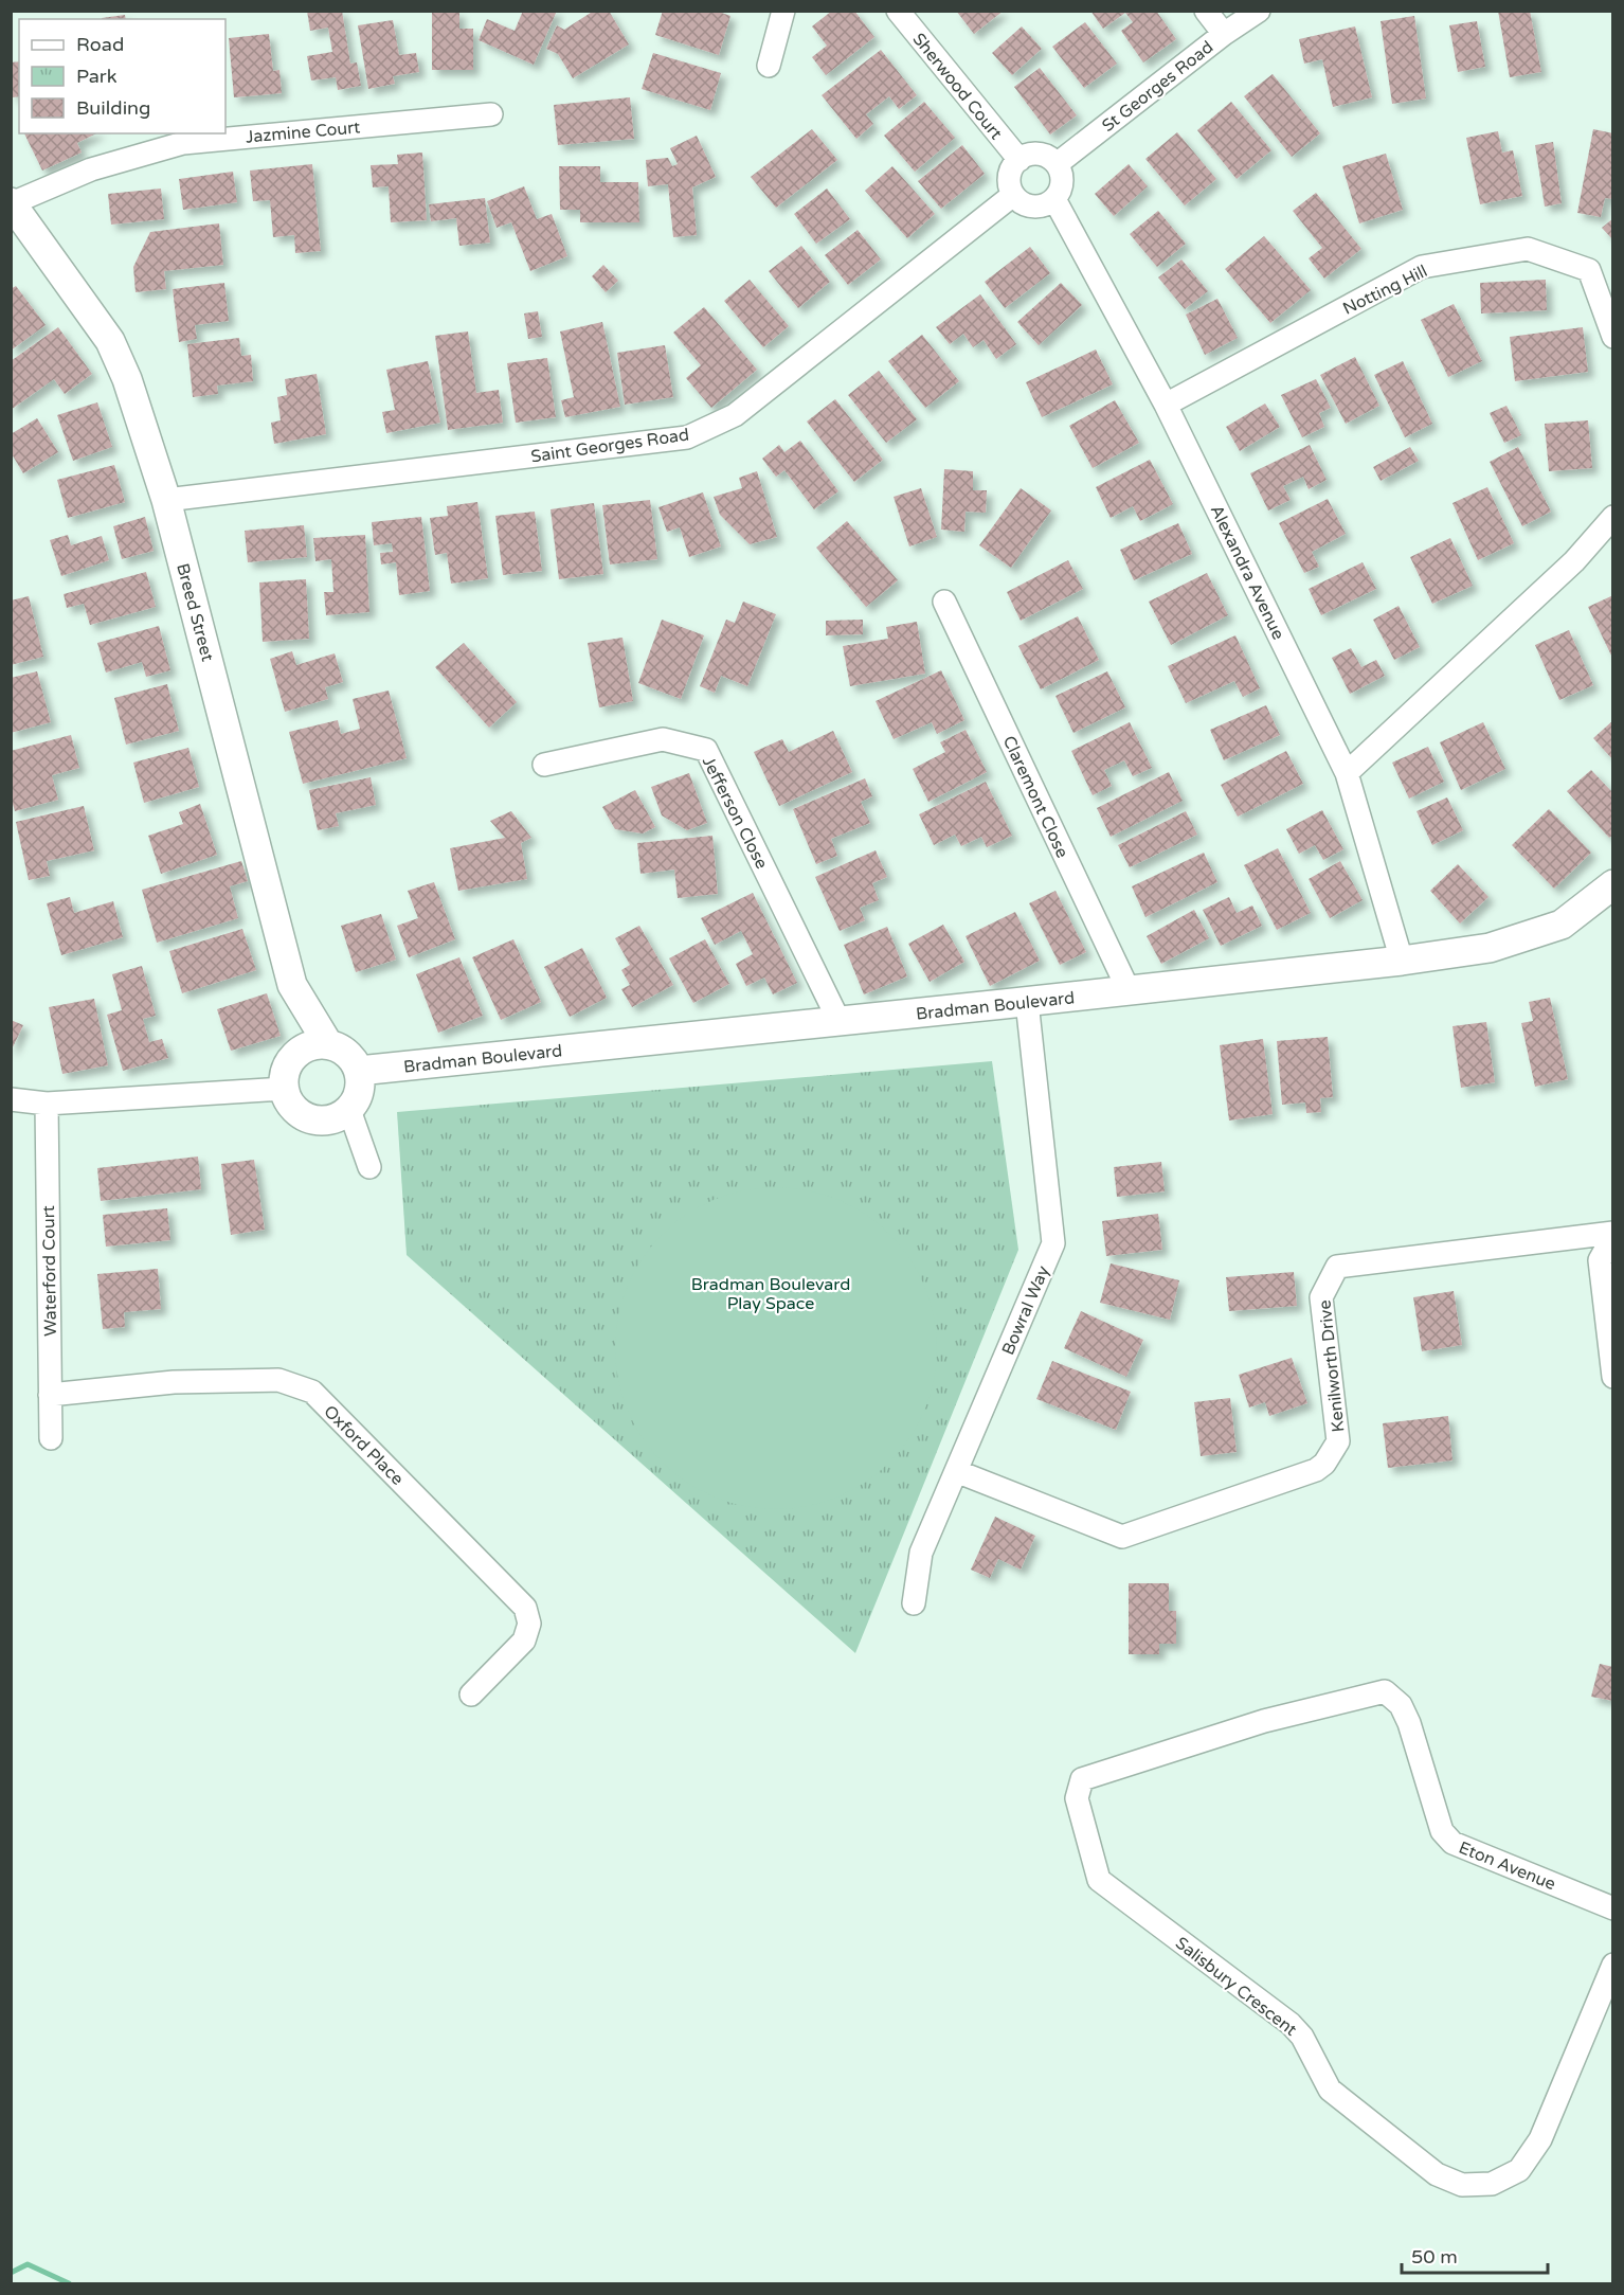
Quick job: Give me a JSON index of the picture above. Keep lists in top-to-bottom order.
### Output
{
  "streets": {
    "street": [
      "Sherwood Court",
      "St Georges Road",
      "Jazmine Court",
      "Notting Hill",
      "Saint Georges Road",
      "Alexandra Avenue",
      "Breed Street",
      "Claremont Close",
      "Jefferson Close",
      "Bradman Boulevard",
      "Waterford Court",
      "Bowral Way",
      "Kenilworth Drive",
      "Oxford Place",
      "Eton Avenue",
      "Salisbury Crescent"
    ]
  },
  "crossings": [
    ["Sherwood Court", "St Georges Road"],
    ["Sherwood Court", "Saint Georges Road"],
    ["Sherwood Court", "Alexandra Avenue"],
    ["St Georges Road", "Saint Georges Road"],
    ["St Georges Road", "Alexandra Avenue"],
    ["Jazmine Court", "Breed Street"],
    ["Notting Hill", "Alexandra Avenue"],
    ["Saint Georges Road", "Alexandra Avenue"],
    ["Saint Georges Road", "Breed Street"],
    ["Alexandra Avenue", "Bradman Boulevard"],
    ["Breed Street", "Bradman Boulevard"],
    ["Claremont Close", "Bradman Boulevard"],
    ["Jefferson Close", "Bradman Boulevard"],
    ["Bradman Boulevard", "Bowral Way"],
    ["Waterford Court", "Oxford Place"],
    ["Bowral Way", "Kenilworth Drive"],
    ["Eton Avenue", "Salisbury Crescent"]
  ],
  "parks": ["Bradman Boulevard Play Space"],
  "legend": ["Road", "Park", "Building"],
  "scale_bar": "50 m"
}
